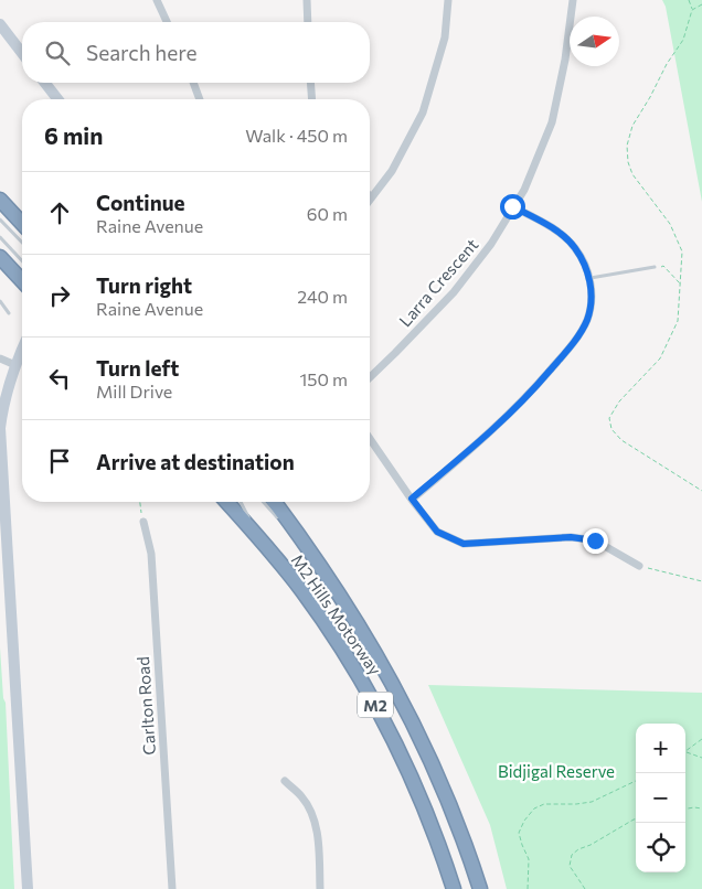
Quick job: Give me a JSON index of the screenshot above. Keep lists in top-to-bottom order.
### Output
{
  "streets": {
    "highway": ["M2 Hills Motorway", "M2"],
    "street": ["Larra Crescent", "Carlton Road"]
  },
  "crossings": [
    ["M2 Hills Motorway", "M2"]
  ],
  "parks": ["Bidjigal Reserve"],
  "north": "right",
  "page": {
    "search": "Search here",
    "heading": ["6 min", "Walk · 450 m"],
    "list": [
      ["Continue", "Raine Avenue", "60 m"],
      ["Turn right", "Raine Avenue", "240 m"],
      ["Turn left", "Mill Drive", "150 m"],
      "Arrive at destination"
    ],
    "map_buttons": ["+", "−"]
  }
}
